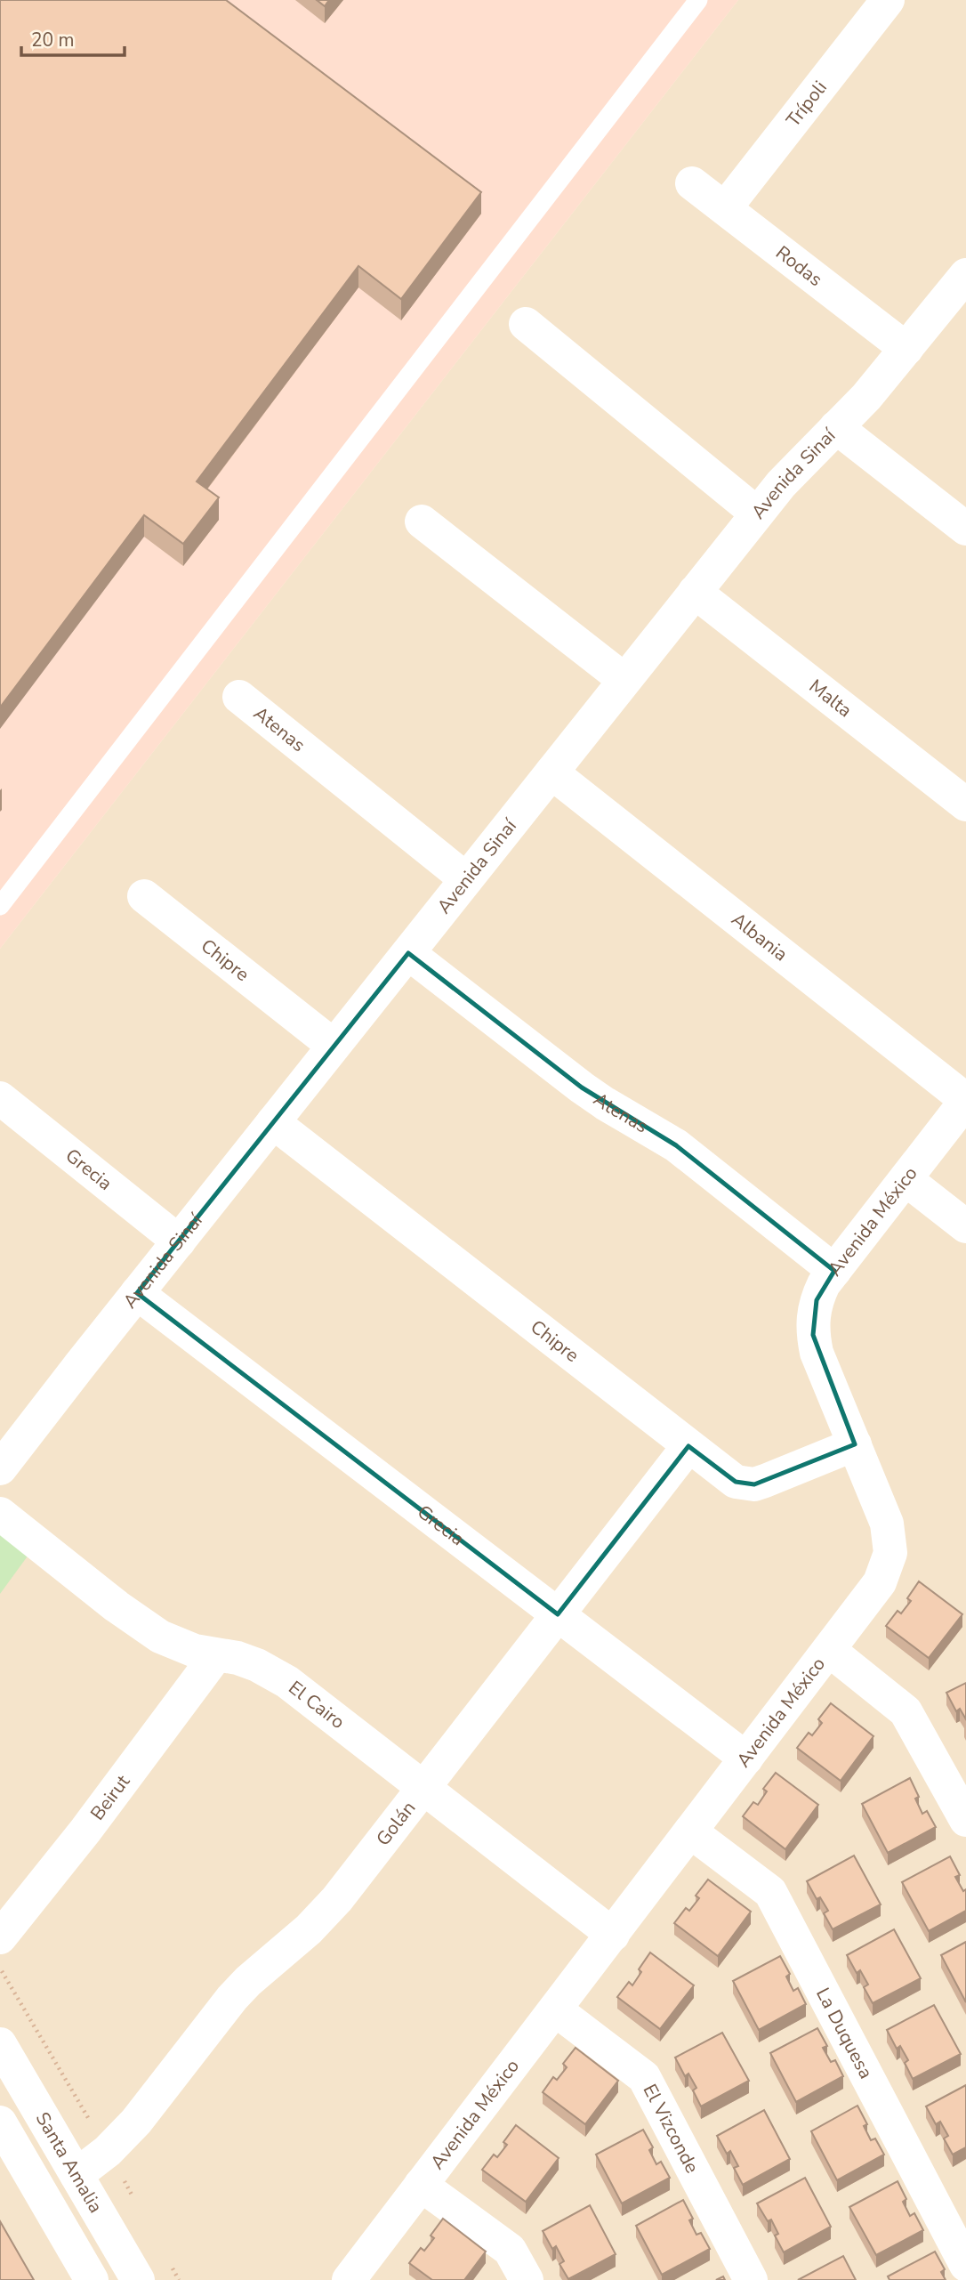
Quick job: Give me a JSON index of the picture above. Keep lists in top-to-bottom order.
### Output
{
  "streets": {
    "street": [
      "Trípoli",
      "Rodas",
      "Avenida Sinaí",
      "Malta",
      "Atenas",
      "Albania",
      "Chipre",
      "Grecia",
      "Avenida México",
      "El Cairo",
      "Beirut",
      "Golán",
      "La Duquesa",
      "El Vizconde",
      "Santa Amalia"
    ]
  },
  "crossings": [
    ["Trípoli", "Rodas"],
    ["Rodas", "Avenida Sinaí"],
    ["Avenida Sinaí", "Malta"],
    ["Avenida Sinaí", "Atenas"],
    ["Avenida Sinaí", "Albania"],
    ["Avenida Sinaí", "Chipre"],
    ["Avenida Sinaí", "Grecia"],
    ["Atenas", "Avenida México"],
    ["Albania", "Avenida México"],
    ["Chipre", "Avenida México"],
    ["Chipre", "Golán"],
    ["Grecia", "Avenida México"],
    ["Grecia", "Golán"],
    ["Avenida México", "El Cairo"],
    ["Avenida México", "La Duquesa"],
    ["Avenida México", "El Vizconde"],
    ["El Cairo", "Beirut"],
    ["El Cairo", "Golán"],
    ["Golán", "Santa Amalia"]
  ],
  "scale_bar": "20 m"
}
